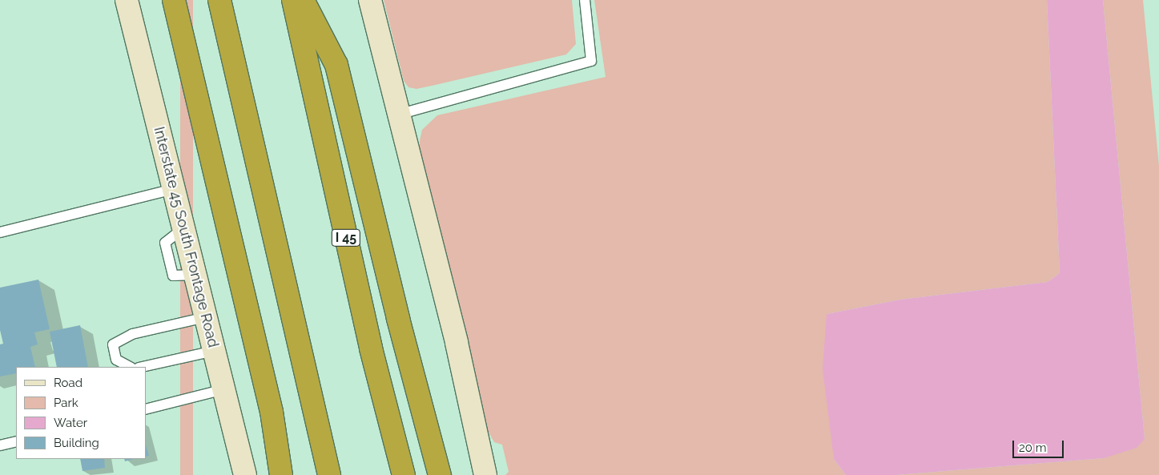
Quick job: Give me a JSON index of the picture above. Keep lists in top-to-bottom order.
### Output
{
  "streets": {
    "highway": ["I 45"],
    "main road": ["Interstate 45 South Frontage Road"]
  },
  "legend": [
    "Road",
    "Park",
    "Water",
    "Building"
  ],
  "scale_bar": "20 m"
}
